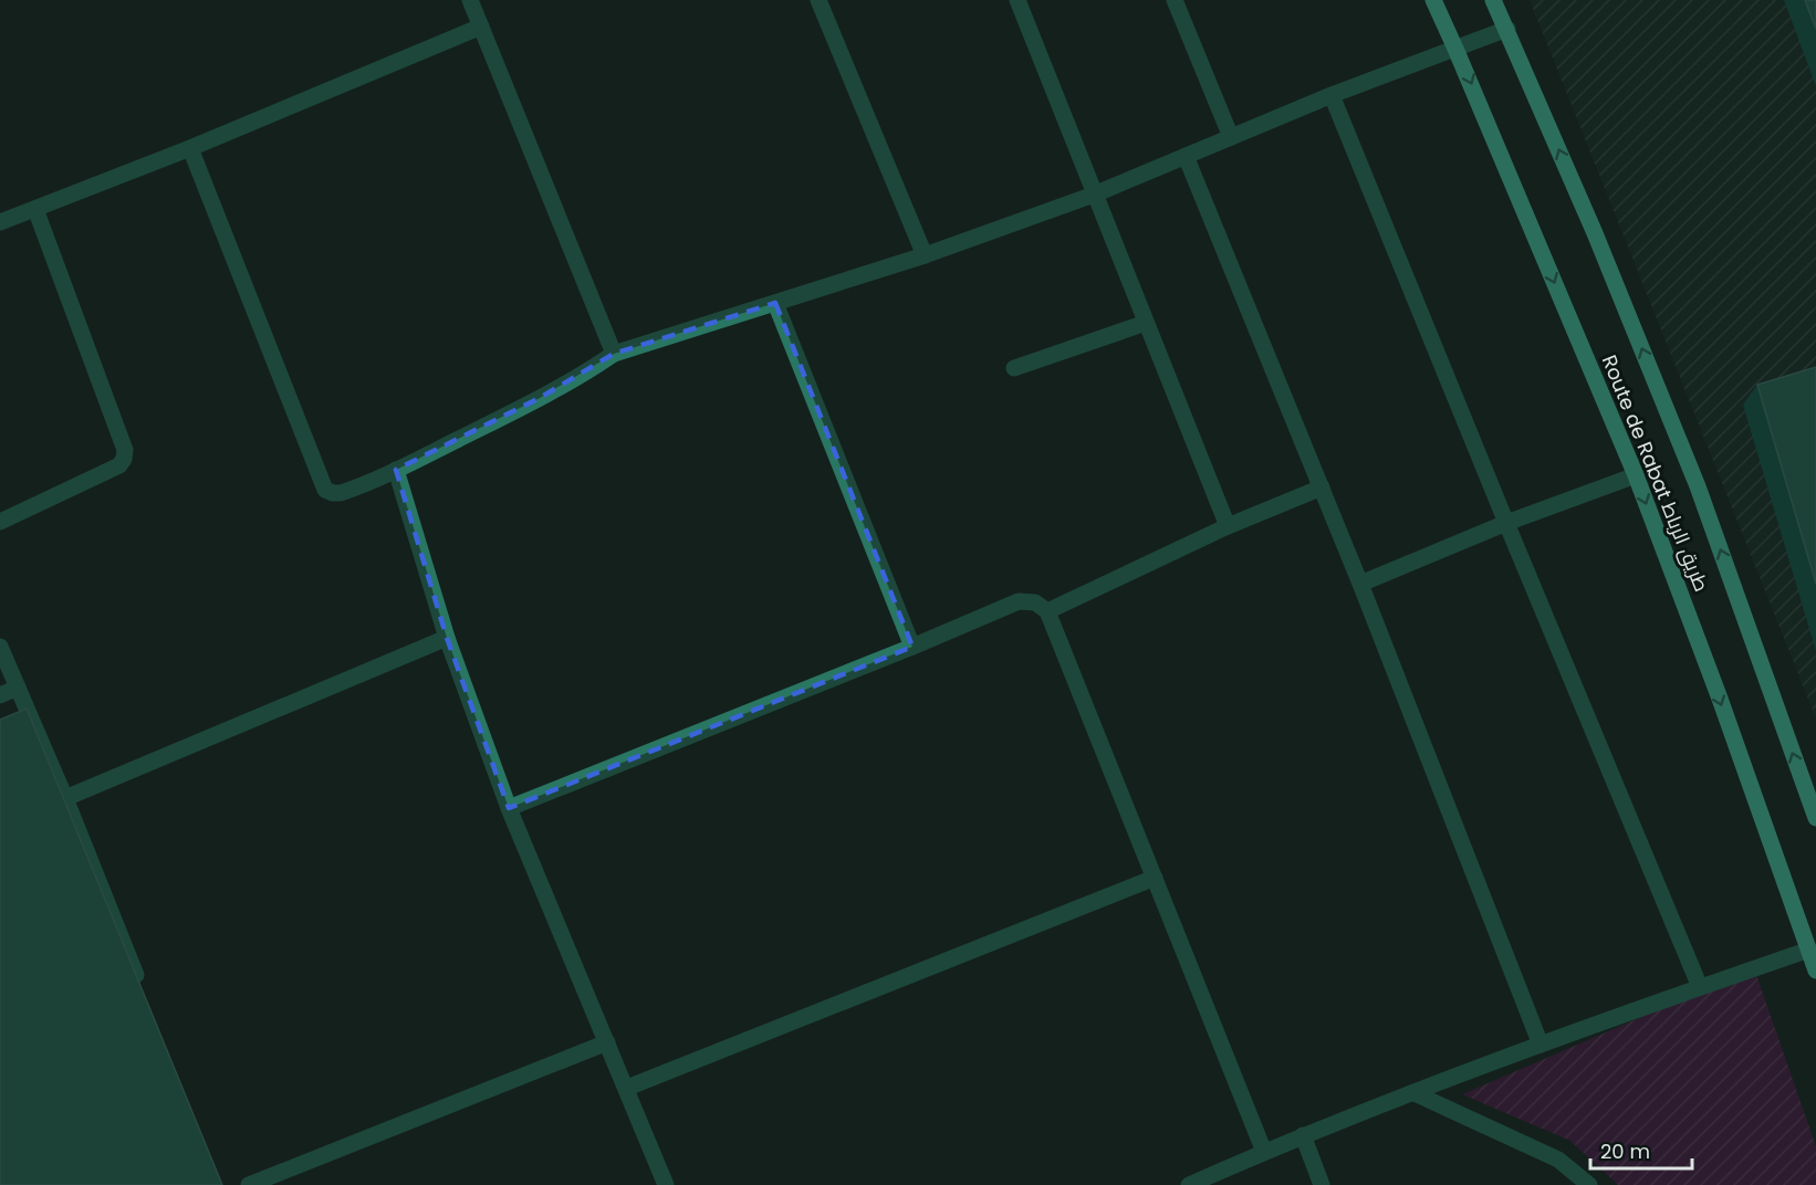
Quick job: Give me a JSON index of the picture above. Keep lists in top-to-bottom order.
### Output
{
  "streets": {
    "main road": ["Route de Rabat طريق الرباط"]
  },
  "scale_bar": "20 m"
}
